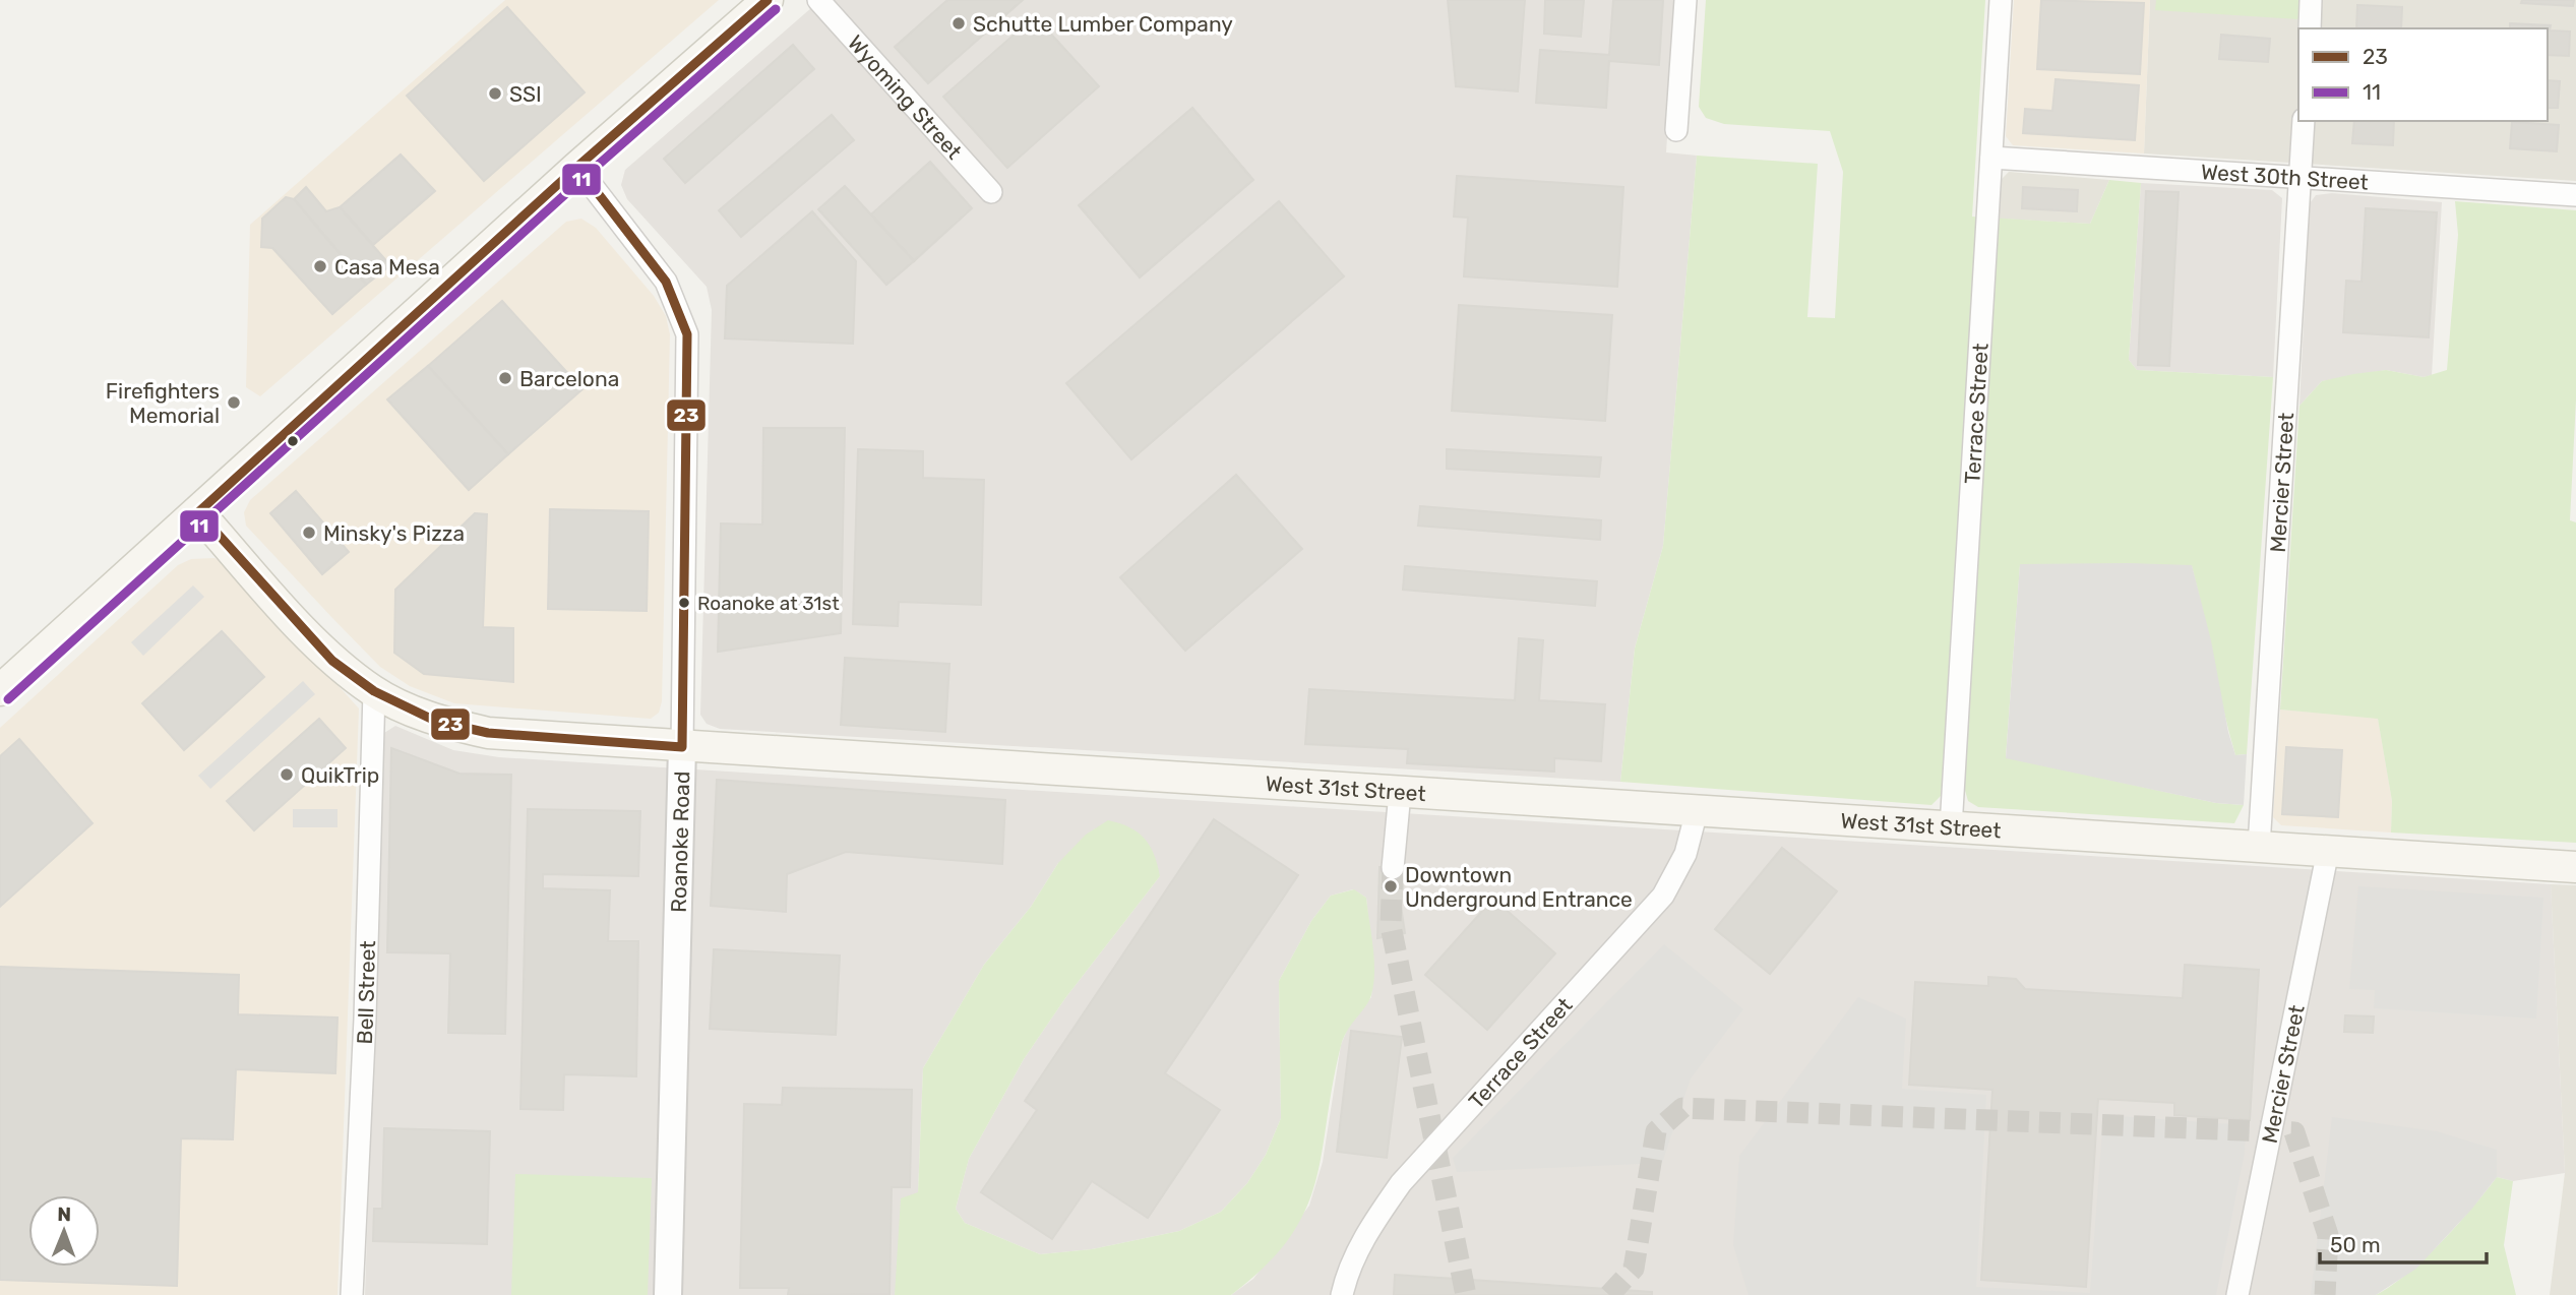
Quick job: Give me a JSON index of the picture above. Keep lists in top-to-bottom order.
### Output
{
  "streets": {
    "main road": ["West 31st Street"],
    "street": [
      "Wyoming Street",
      "West 30th Street",
      "Terrace Street",
      "Mercier Street",
      "Roanoke Road",
      "Bell Street"
    ]
  },
  "crossings": [
    ["West 30th Street", "Terrace Street"],
    ["West 30th Street", "Mercier Street"],
    ["Terrace Street", "West 31st Street"],
    ["Mercier Street", "West 31st Street"],
    ["West 31st Street", "Roanoke Road"],
    ["West 31st Street", "Bell Street"]
  ],
  "places": [
    "Schutte Lumber Company",
    "SSI",
    "Casa Mesa",
    "Barcelona",
    "Firefighters Memorial",
    "Minsky's Pizza",
    "Roanoke at 31st",
    "QuikTrip",
    "Downtown Underground Entrance"
  ],
  "lines": ["transit line 23", "transit line 11"],
  "legend": ["23", "11"],
  "scale_bar": "50 m",
  "north": "top"
}
